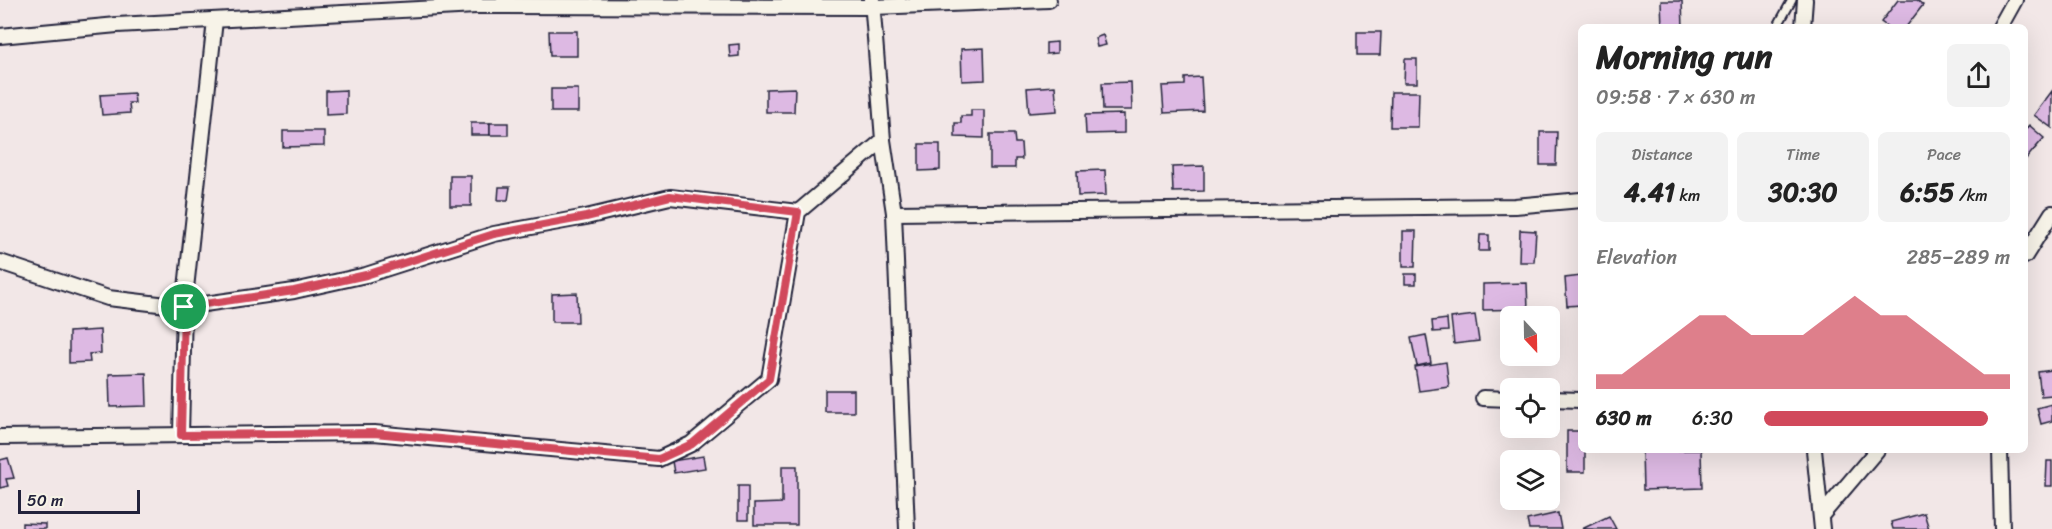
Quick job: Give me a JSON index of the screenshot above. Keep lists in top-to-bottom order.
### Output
{
  "scale_bar": "50 m",
  "north": "bottom",
  "page": {
    "heading": ["Morning run", "09:58 · 7 × 630 m"],
    "stats": [
      ["Distance", "4.41 km"],
      ["Time", "30:30"],
      ["Pace", "6:55 /km"]
    ],
    "chart": ["Elevation", "285–289 m"],
    "list": [
      {
        "name": "630 m",
        "note": "6:30"
      }
    ],
    "scale": "50 m"
  }
}
